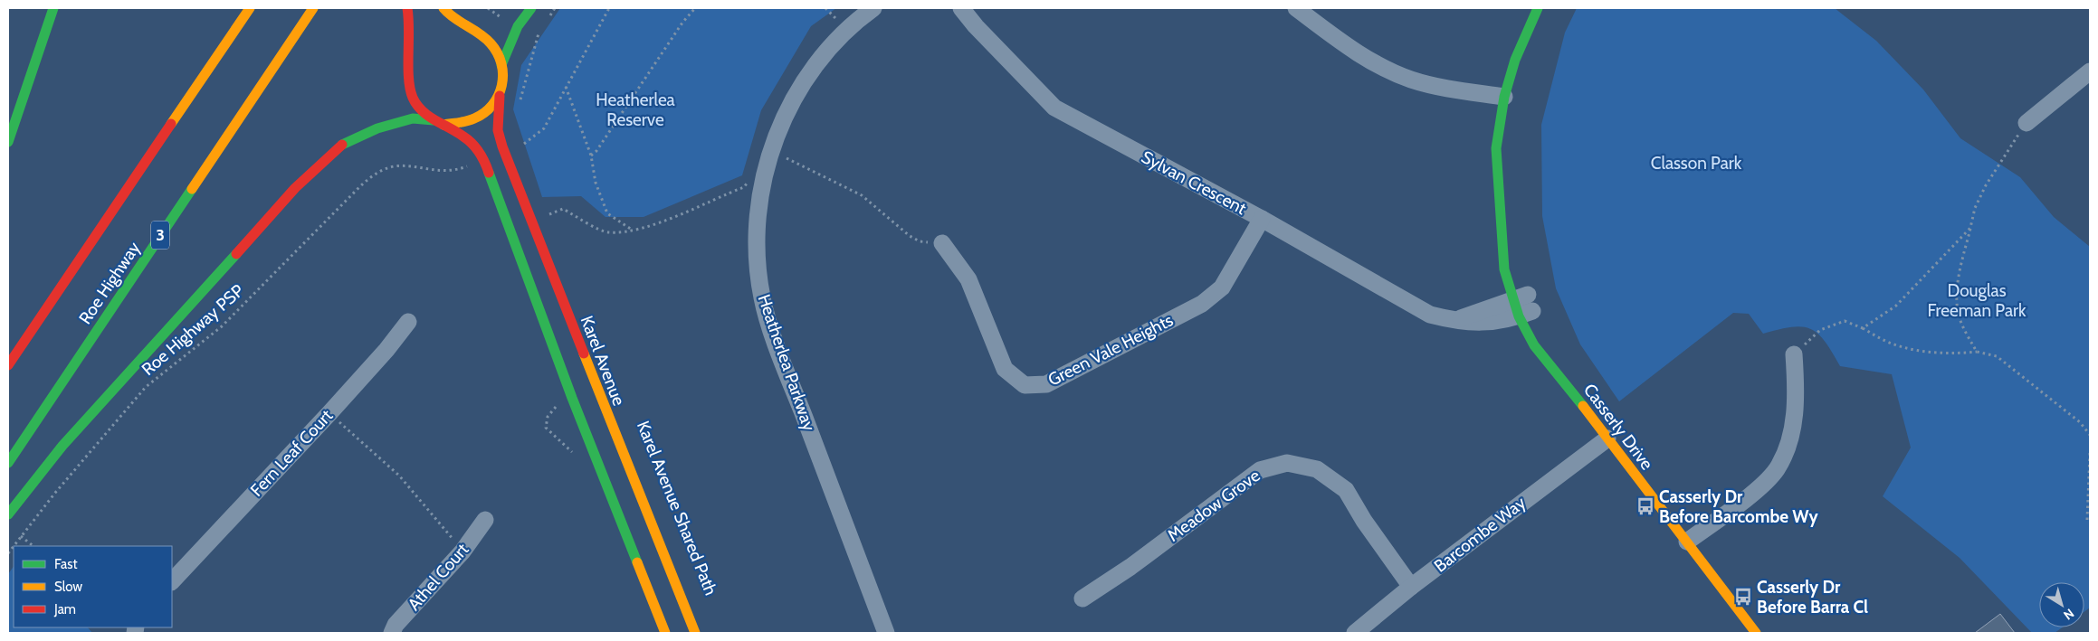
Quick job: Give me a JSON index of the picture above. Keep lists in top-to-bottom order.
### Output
{
  "streets": {
    "main road": [
      "3",
      "Roe Highway",
      "Karel Avenue",
      "Casserly Drive"
    ],
    "street": [
      "Sylvan Crescent",
      "Green Vale Heights",
      "Heatherlea Parkway",
      "Fern Leaf Court",
      "Meadow Grove",
      "Barcombe Way",
      "Athel Court"
    ],
    "path": ["Roe Highway PSP"]
  },
  "crossings": [
    ["Sylvan Crescent", "Green Vale Heights"],
    ["Sylvan Crescent", "Casserly Drive"],
    ["Casserly Drive", "Barcombe Way"],
    ["Meadow Grove", "Barcombe Way"]
  ],
  "parks": ["Heatherlea Reserve", "Classon Park", "Douglas Freeman Park"],
  "places": {
    "bus stop": ["Casserly Dr Before Barcombe Wy", "Casserly Dr Before Barra Cl"]
  },
  "legend": ["Fast", "Slow", "Jam"],
  "north": "bottom right"
}
